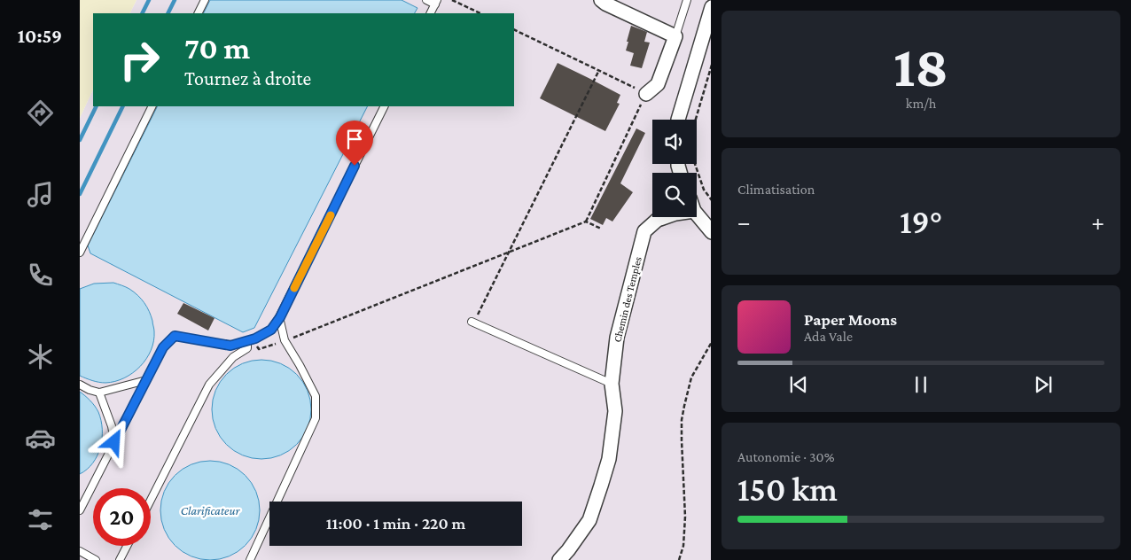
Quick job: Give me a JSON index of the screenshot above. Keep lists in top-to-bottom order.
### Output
{
  "streets": {
    "street": ["Chemin des Temples"]
  },
  "water": ["Clarificateur"],
  "page": {
    "tabs": "10:59",
    "tile": [
      ["18", "km/h"],
      "Climatisation",
      ["Autonomie · 30%", "150 km"]
    ],
    "turn": ["70 m", "Tournez à droite"],
    "heat": ["−", "19°", "+"],
    "song": ["Paper Moons", "Ada Vale"],
    "limit": "20",
    "trip": "11:00 · 1 min · 220 m"
  }
}
